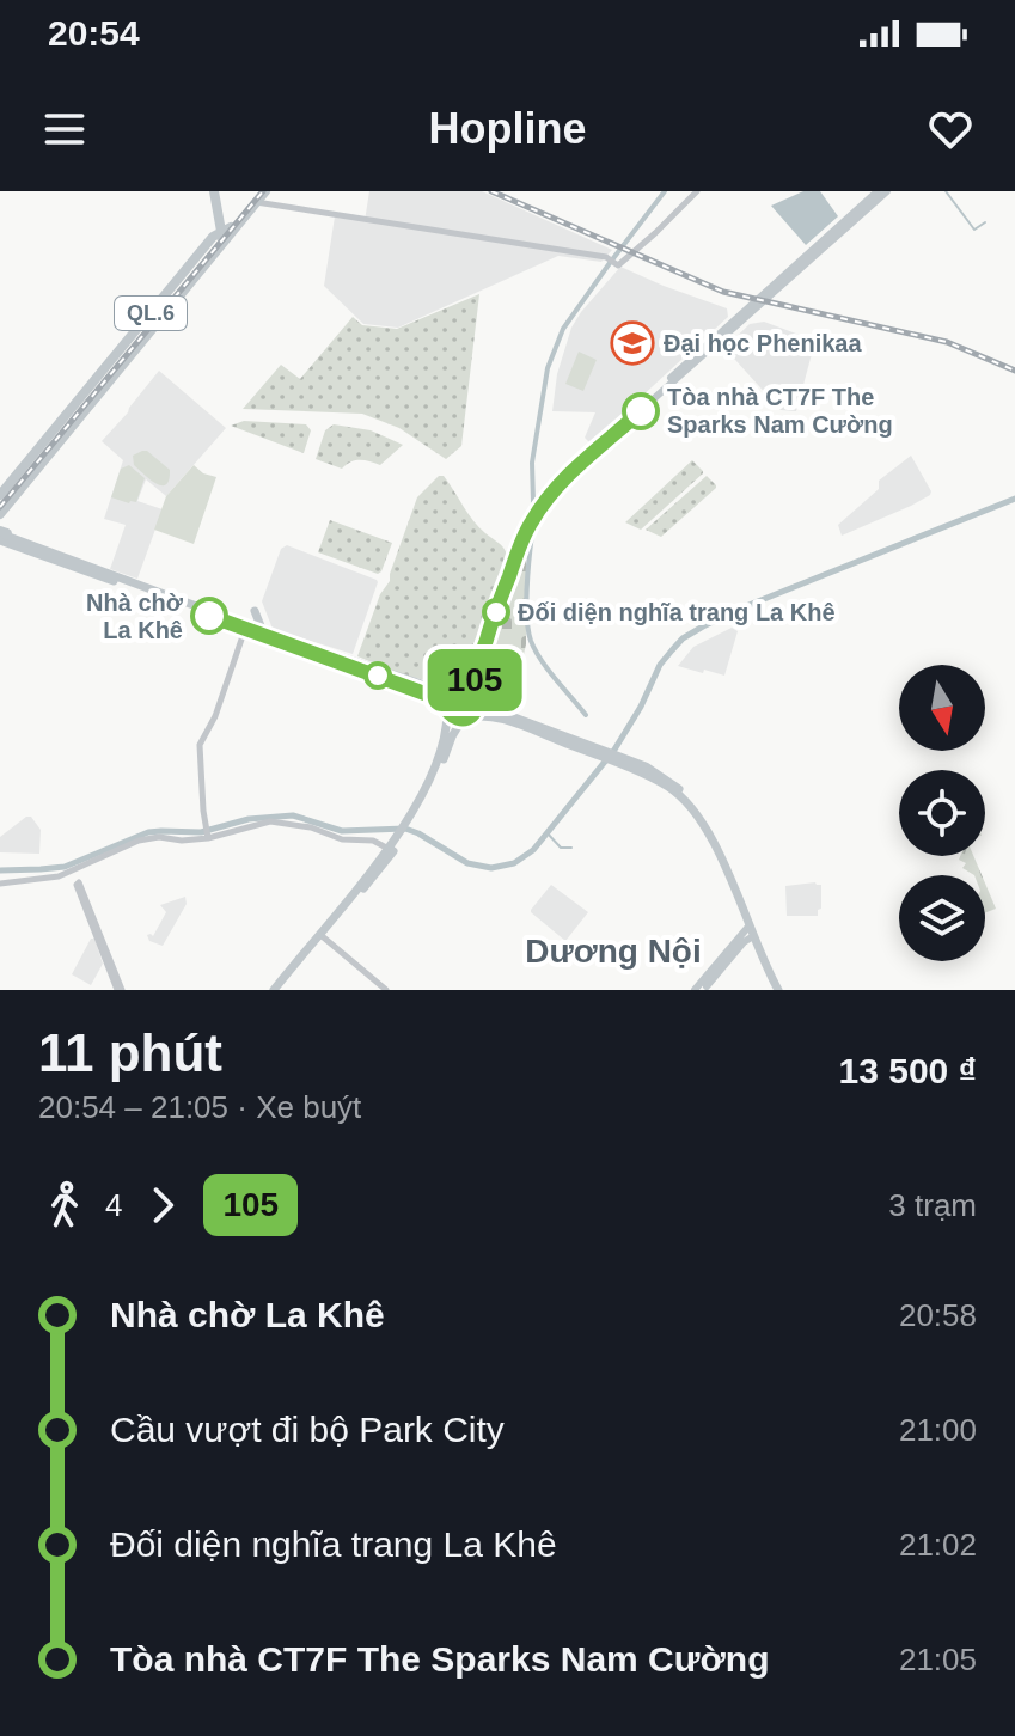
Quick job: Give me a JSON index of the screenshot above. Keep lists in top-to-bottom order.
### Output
{
  "streets": {
    "highway": ["QL.6"]
  },
  "districts": ["Dương Nội"],
  "places": {
    "school or university": ["Đại học Phenikaa"],
    "other": ["Tòa nhà CT7F The Sparks Nam Cường", "Đối diện nghĩa trang La Khê", "Nhà chờ La Khê"]
  },
  "lines": ["bus line 105"],
  "north": "bottom",
  "page": {
    "status": "20:54",
    "header": "Hopline",
    "on_map": "105",
    "heading": ["11 phút", "20:54 – 21:05 · Xe buýt", "13 500 ₫"],
    "legs": ["4", "105", "3 trạm"],
    "list": [
      {
        "name": "Nhà chờ La Khê",
        "value": "20:58"
      },
      {
        "name": "Cầu vượt đi bộ Park City",
        "value": "21:00"
      },
      {
        "name": "Đối diện nghĩa trang La Khê",
        "value": "21:02"
      },
      {
        "name": "Tòa nhà CT7F The Sparks Nam Cường",
        "value": "21:05"
      }
    ]
  }
}
